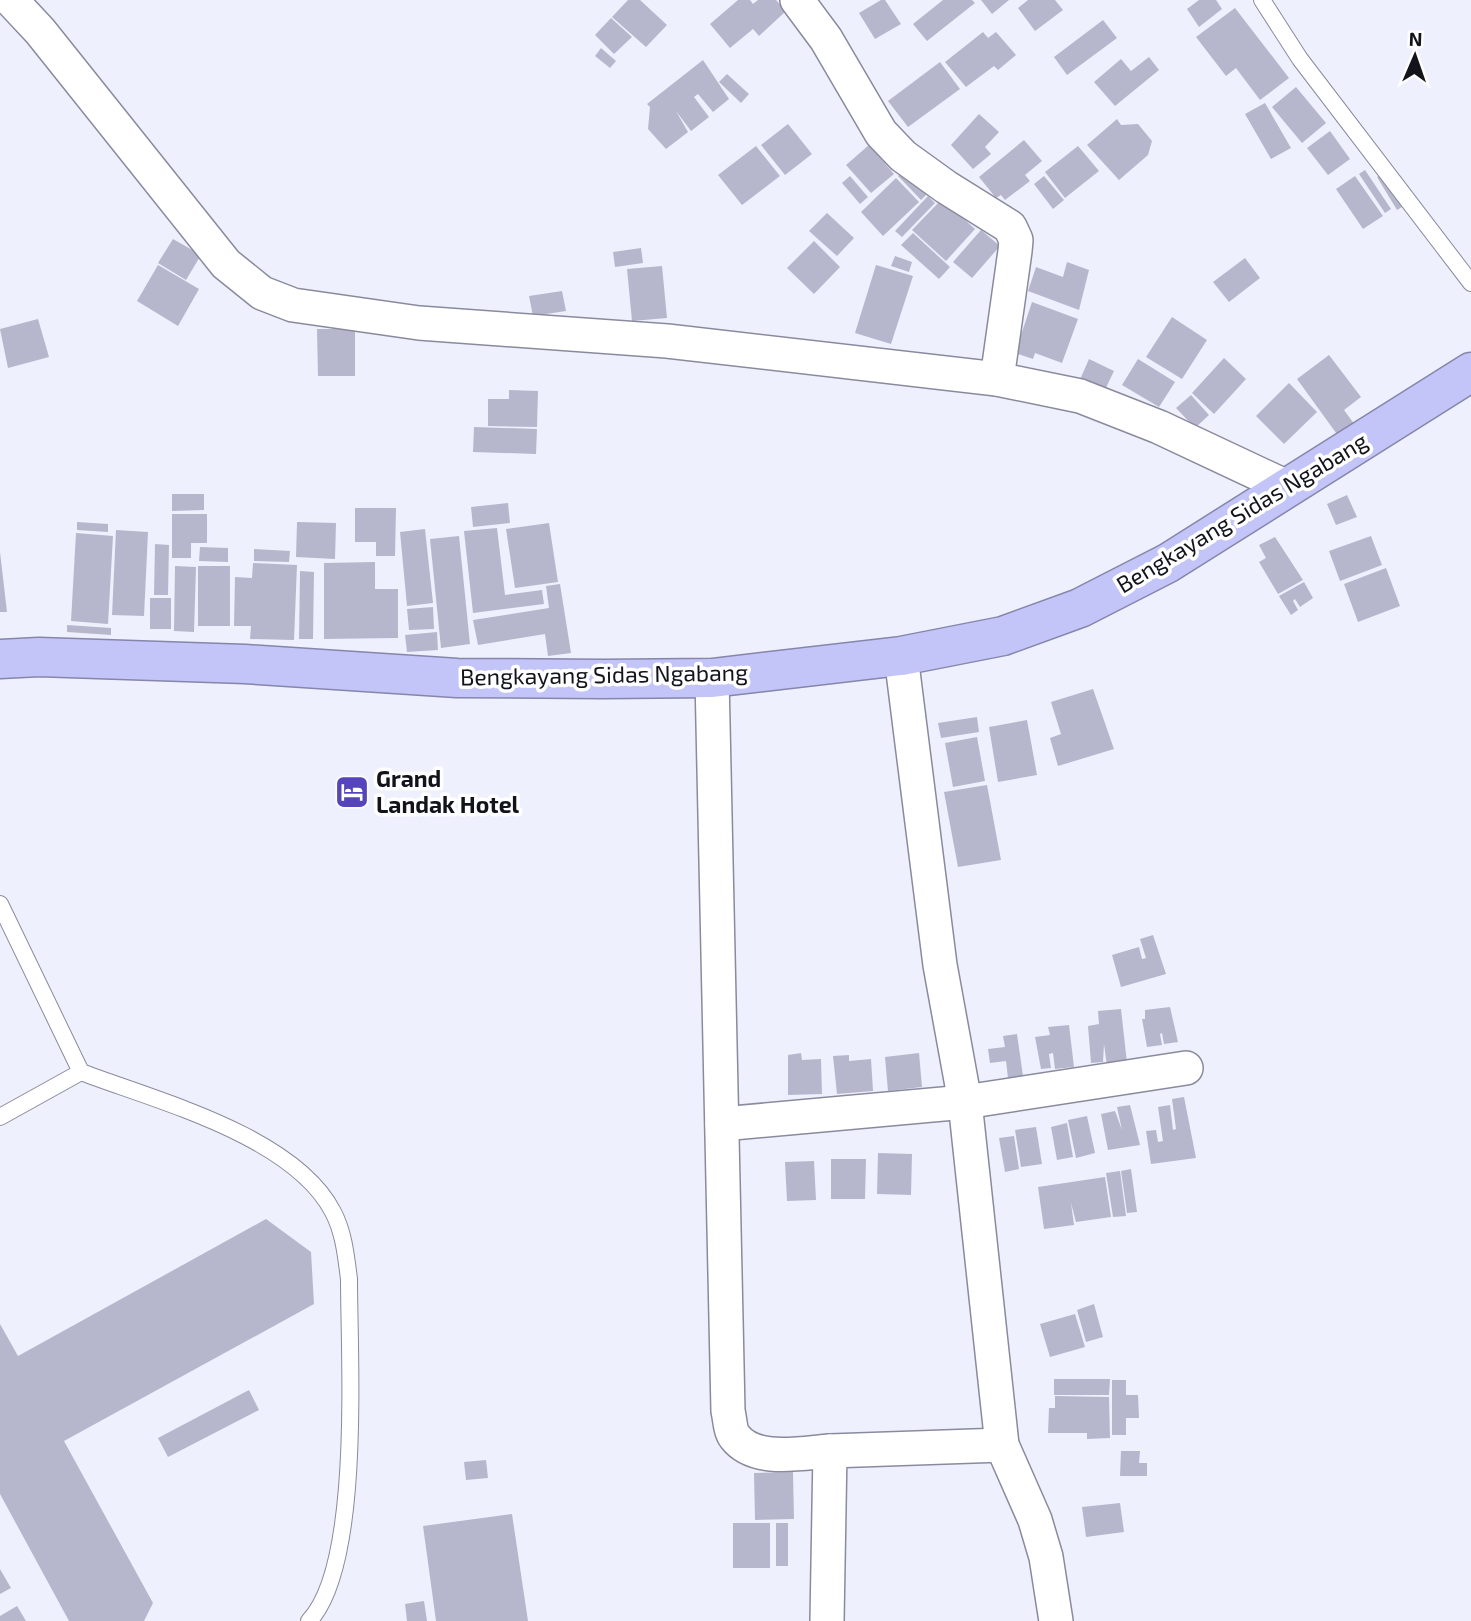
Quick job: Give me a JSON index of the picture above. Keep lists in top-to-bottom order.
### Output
{
  "streets": {
    "highway": ["Bengkayang Sidas Ngabang"]
  },
  "places": {
    "hotel": ["Grand Landak Hotel"]
  },
  "north": "top"
}
